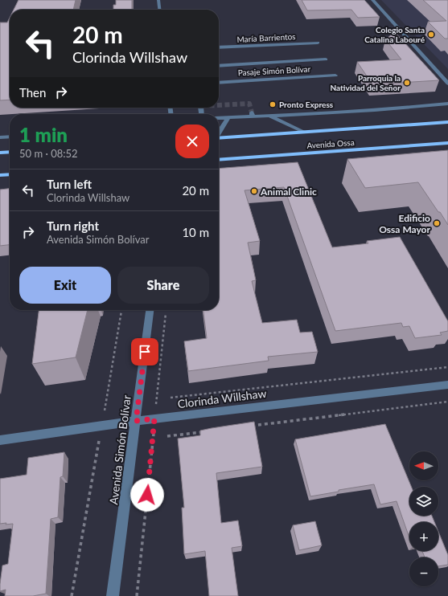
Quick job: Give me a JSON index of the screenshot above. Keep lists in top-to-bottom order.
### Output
{
  "streets": {
    "main road": ["Avenida Ossa"],
    "street": [
      "María Barrientos",
      "Pasaje Simón Bolívar",
      "Clorinda Willshaw",
      "Avenida Simón Bolívar"
    ]
  },
  "crossings": [
    ["Clorinda Willshaw", "Avenida Simón Bolívar"]
  ],
  "places": [
    "Colegio Santa Catalina Labouré",
    "Parroquia la Natividad del Señor",
    "Pronto Express",
    "Animal Clinic",
    "Edificio Ossa Mayor"
  ],
  "north": "left",
  "page": {
    "turn": ["20 m", "Clorinda Willshaw"],
    "then": "Then",
    "heading": ["1 min", "50 m · 08:52"],
    "list": [
      {
        "name": "Turn left",
        "note": "Clorinda Willshaw",
        "value": "20 m"
      },
      {
        "name": "Turn right",
        "note": "Avenida Simón Bolívar",
        "value": "10 m"
      }
    ],
    "buttons": ["Exit", "Share"],
    "map_buttons": ["+", "−"]
  }
}
